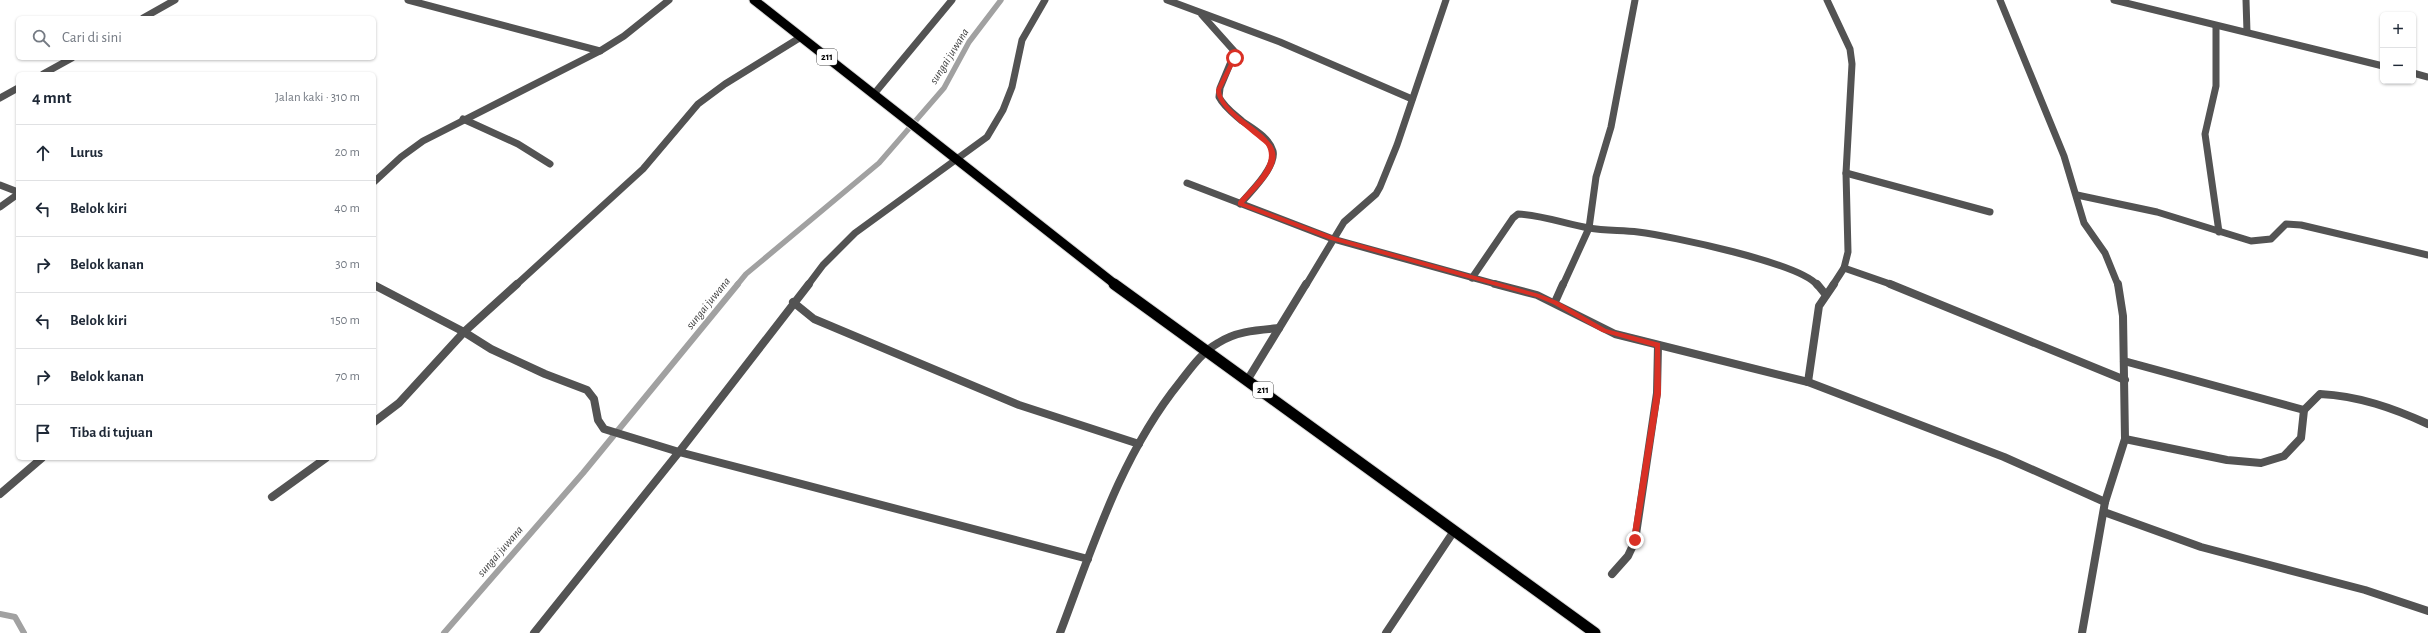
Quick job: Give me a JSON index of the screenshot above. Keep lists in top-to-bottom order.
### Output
{
  "streets": {
    "main road": ["211"]
  },
  "water": ["sungai juwana"],
  "page": {
    "map_buttons": ["+", "−"],
    "search": "Cari di sini",
    "heading": ["4 mnt", "Jalan kaki · 310 m"],
    "list": [
      ["Lurus", "20 m"],
      ["Belok kiri", "40 m"],
      ["Belok kanan", "30 m"],
      ["Belok kiri", "150 m"],
      ["Belok kanan", "70 m"],
      "Tiba di tujuan"
    ]
  }
}
